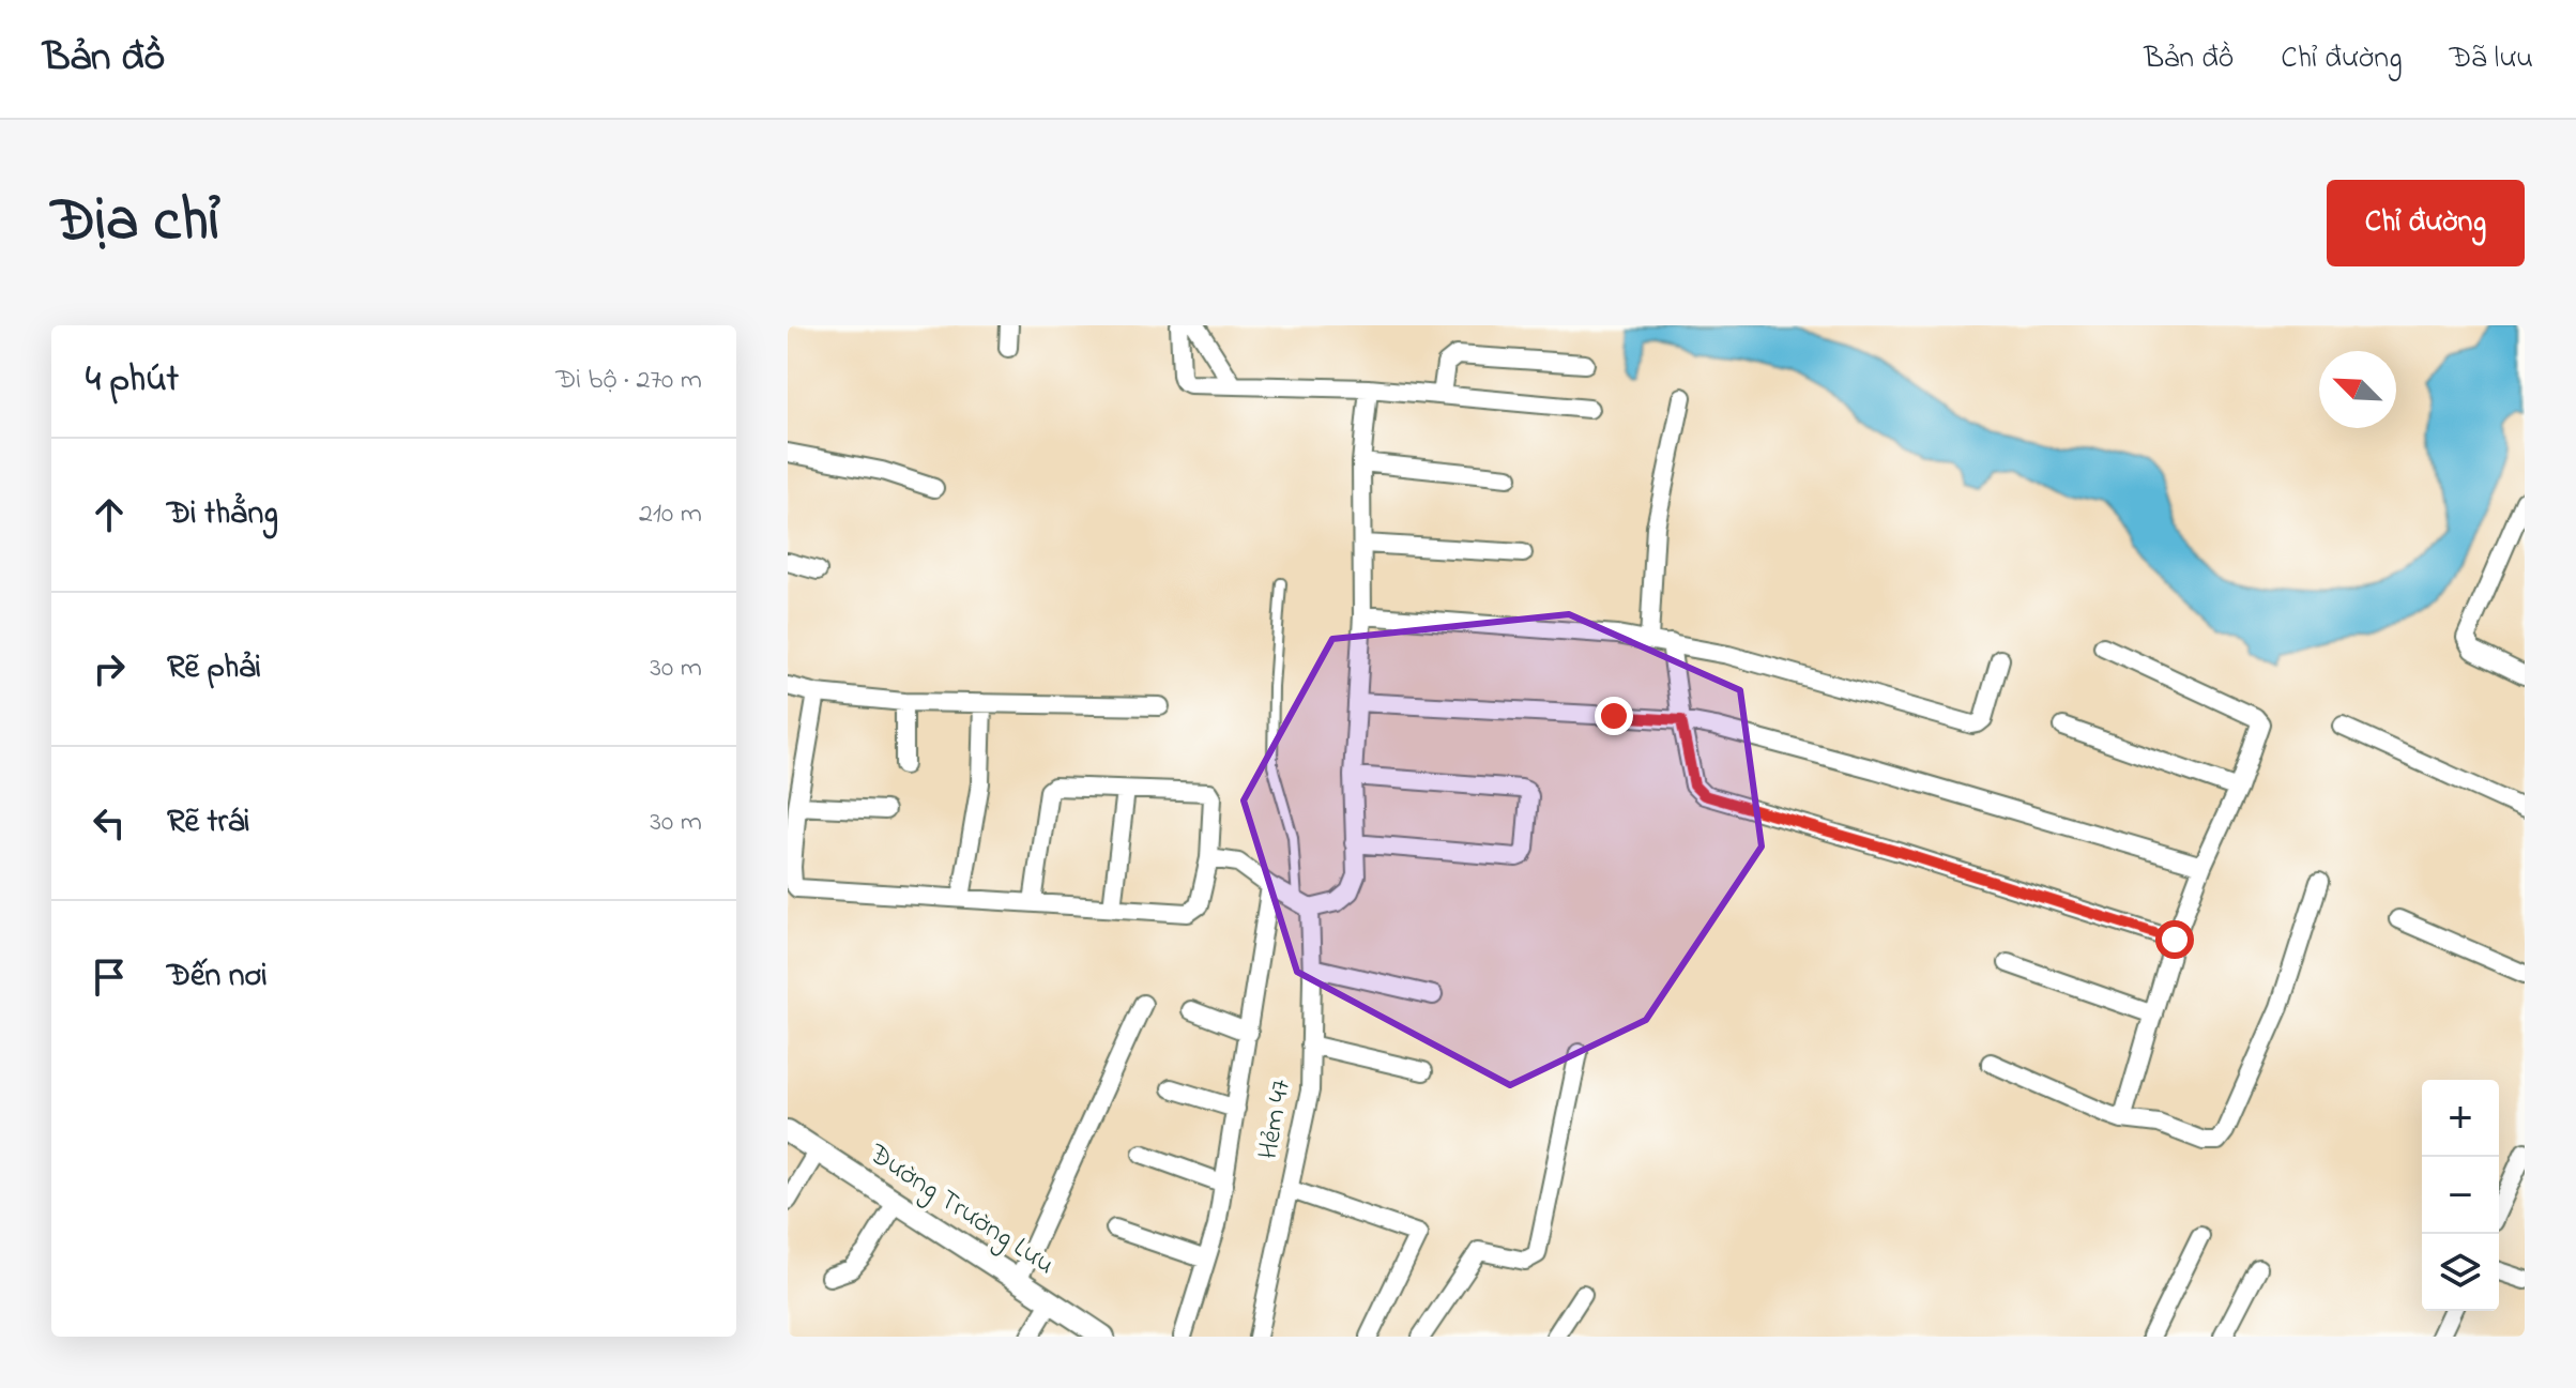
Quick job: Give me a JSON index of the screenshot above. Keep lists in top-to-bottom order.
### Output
{
  "streets": {
    "street": ["Hẻm 47", "Đường Trường Lưu"]
  },
  "north": "top left",
  "page": {
    "header": "Bản đồ",
    "nav": ["Bản đồ", "Chỉ đường", "Đã lưu"],
    "title": "Địa chỉ",
    "buttons": "Chỉ đường",
    "heading": ["4 phút", "Đi bộ · 270 m"],
    "list": [
      ["Đi thẳng", "210 m"],
      ["Rẽ phải", "30 m"],
      ["Rẽ trái", "30 m"],
      "Đến nơi"
    ],
    "map_buttons": ["+", "−"]
  }
}
